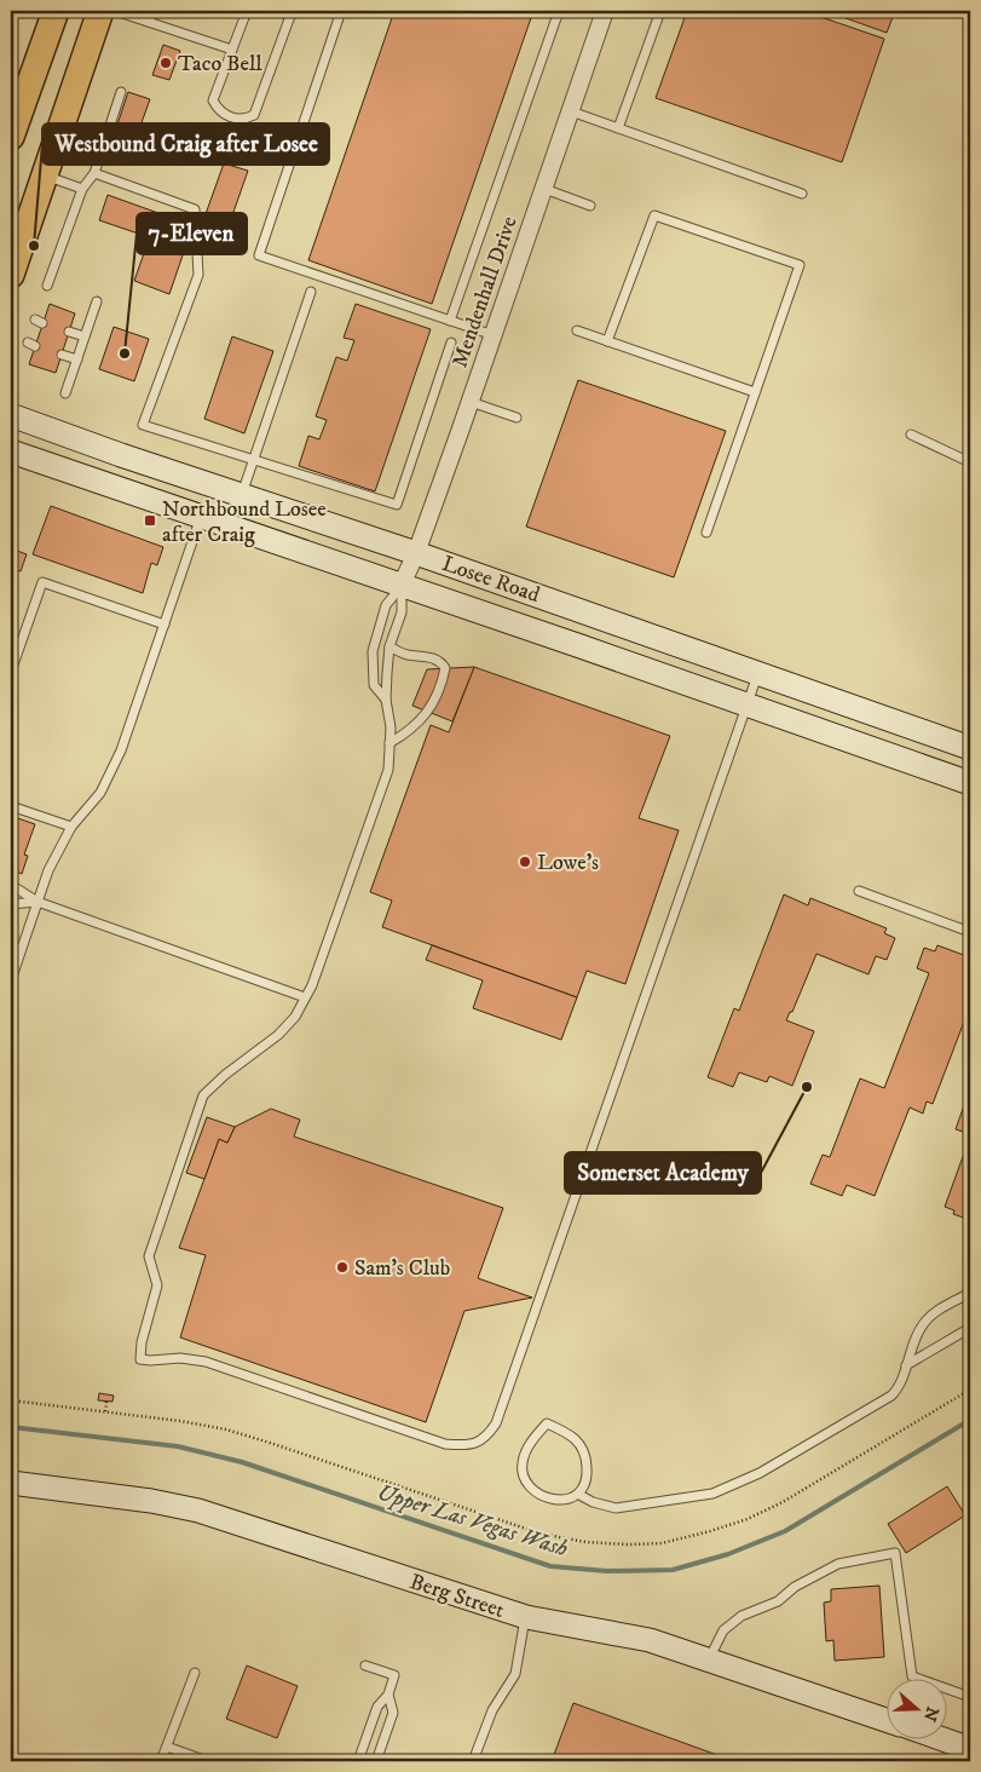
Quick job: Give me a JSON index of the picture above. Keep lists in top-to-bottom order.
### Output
{
  "streets": {
    "main road": ["Losee Road", "Berg Street"],
    "street": ["Mendenhall Drive"]
  },
  "crossings": [
    ["Mendenhall Drive", "Losee Road"]
  ],
  "water": ["Upper Las Vegas Wash"],
  "places": {
    "other": [
      "Taco Bell",
      "Westbound Craig after Losee",
      "7-Eleven",
      "Lowe's",
      "Somerset Academy",
      "Sam's Club"
    ],
    "transit": ["Northbound Losee after Craig"]
  },
  "north": "right"
}
